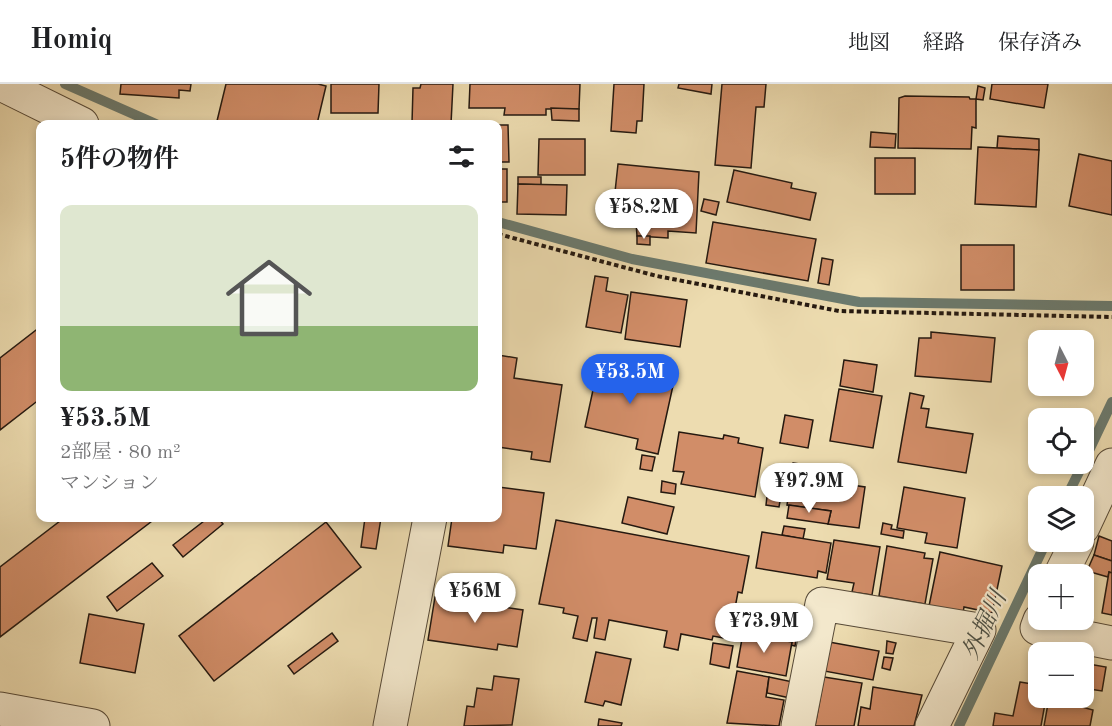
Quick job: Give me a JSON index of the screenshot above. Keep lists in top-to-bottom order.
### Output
{
  "water": ["外掘川"],
  "north": "bottom",
  "page": {
    "header": "Homiq",
    "nav": ["地図", "経路", "保存済み"],
    "heading": "5件の物件",
    "price": [
      "¥58.2M",
      "¥53.5M",
      "¥97.9M",
      "¥56M",
      "¥73.9M"
    ],
    "list": [
      {
        "name": "¥53.5M",
        "note": "2部屋 · 80 m² · マンション"
      }
    ],
    "map_buttons": ["+", "−"]
  }
}
